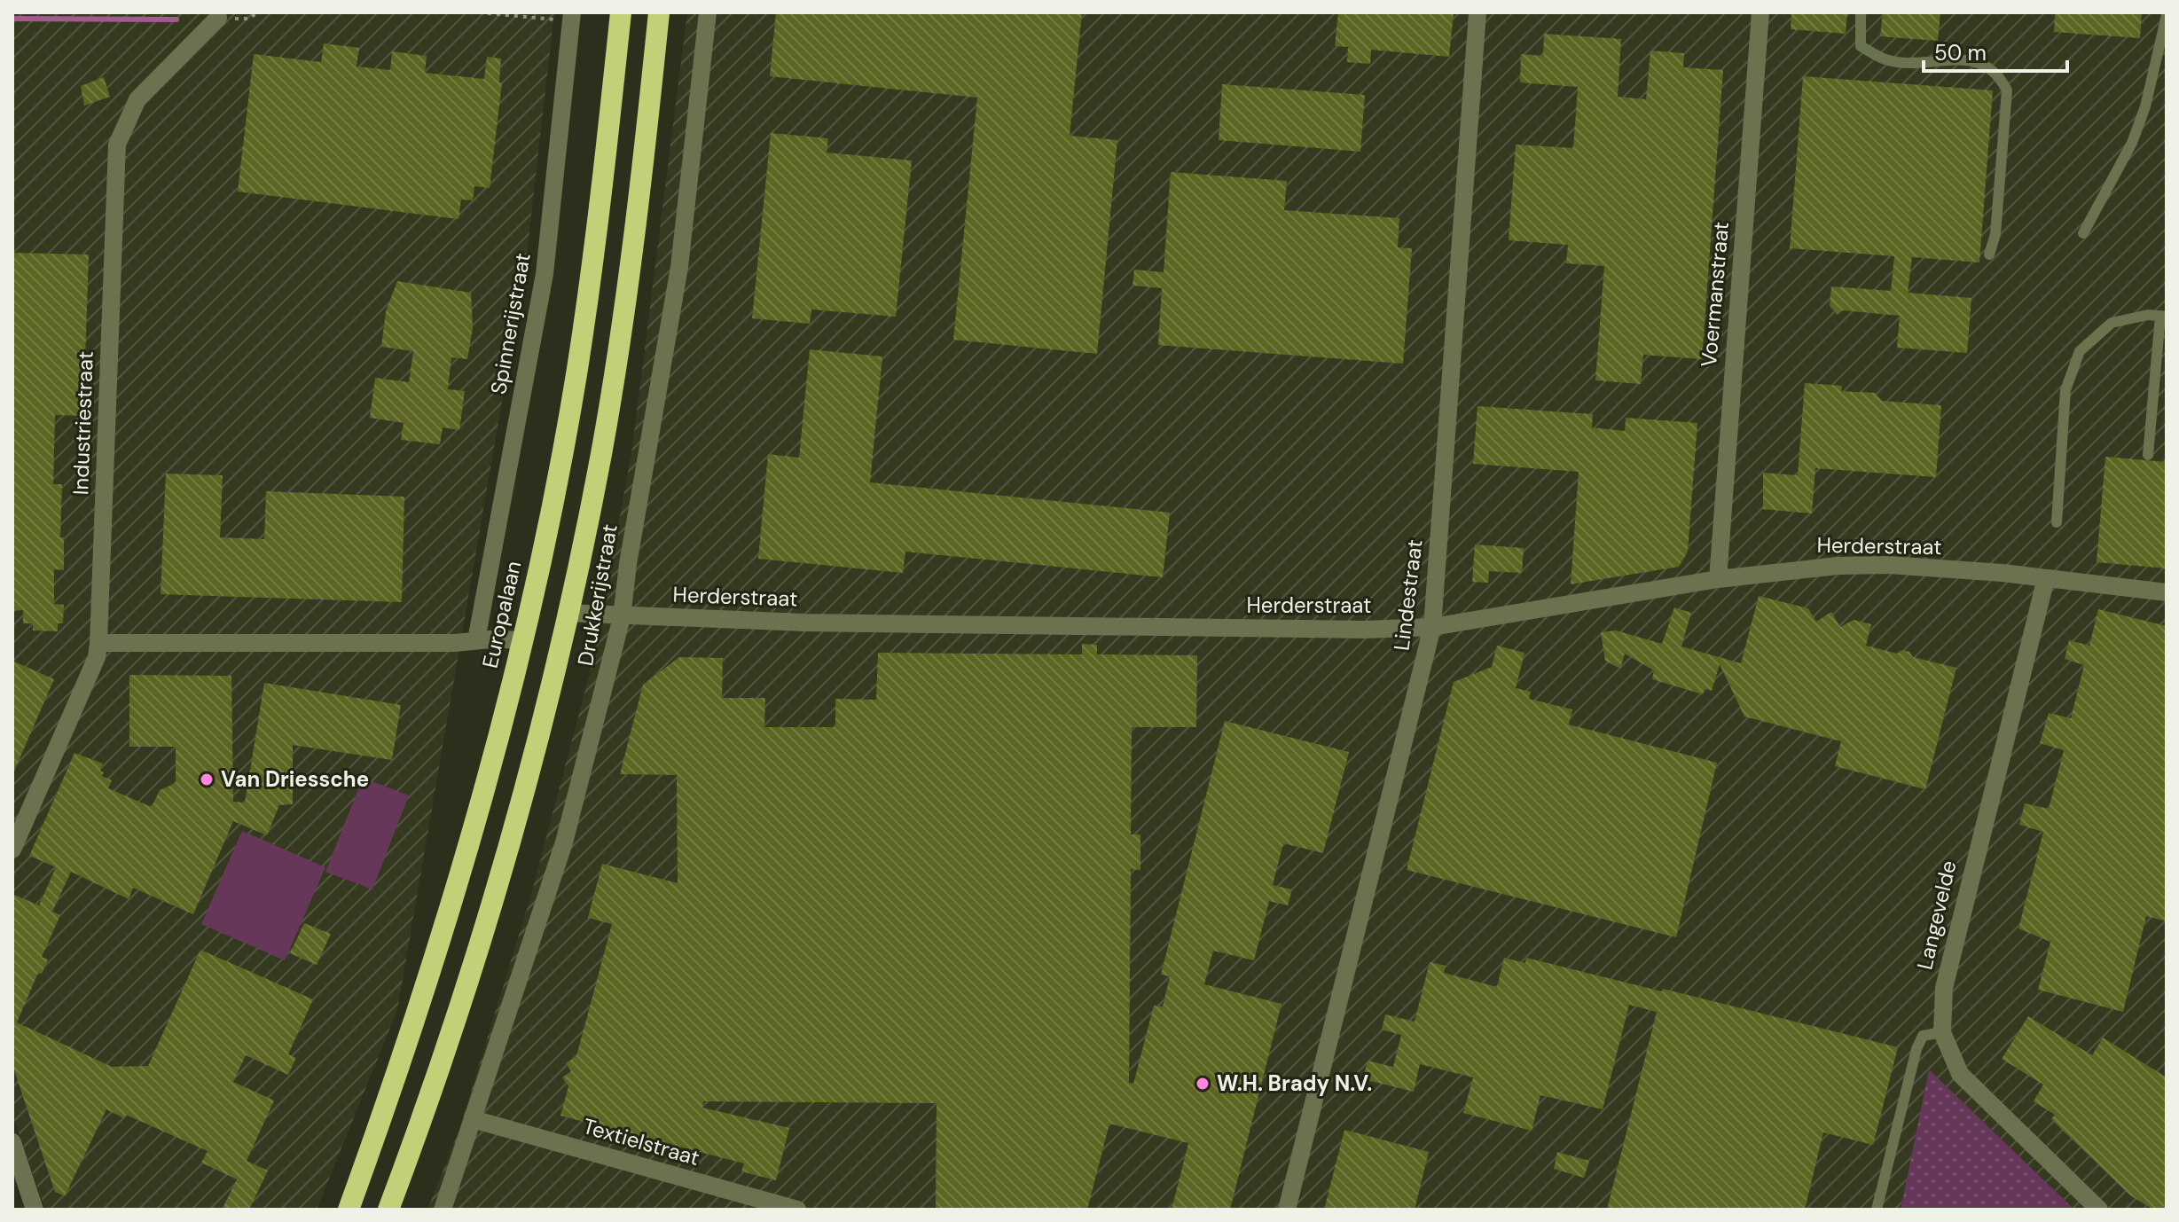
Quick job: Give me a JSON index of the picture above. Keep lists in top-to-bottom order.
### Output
{
  "streets": {
    "highway": ["Europalaan"],
    "street": [
      "Voermanstraat",
      "Spinnerijstraat",
      "Industriestraat",
      "Herderstraat",
      "Drukkerijstraat",
      "Lindestraat",
      "Langevelde",
      "Textielstraat"
    ]
  },
  "crossings": [
    ["Voermanstraat", "Herderstraat"],
    ["Herderstraat", "Drukkerijstraat"],
    ["Herderstraat", "Lindestraat"],
    ["Herderstraat", "Langevelde"],
    ["Drukkerijstraat", "Textielstraat"]
  ],
  "places": ["Van Driessche", "W.H. Brady N.V."],
  "scale_bar": "50 m"
}
